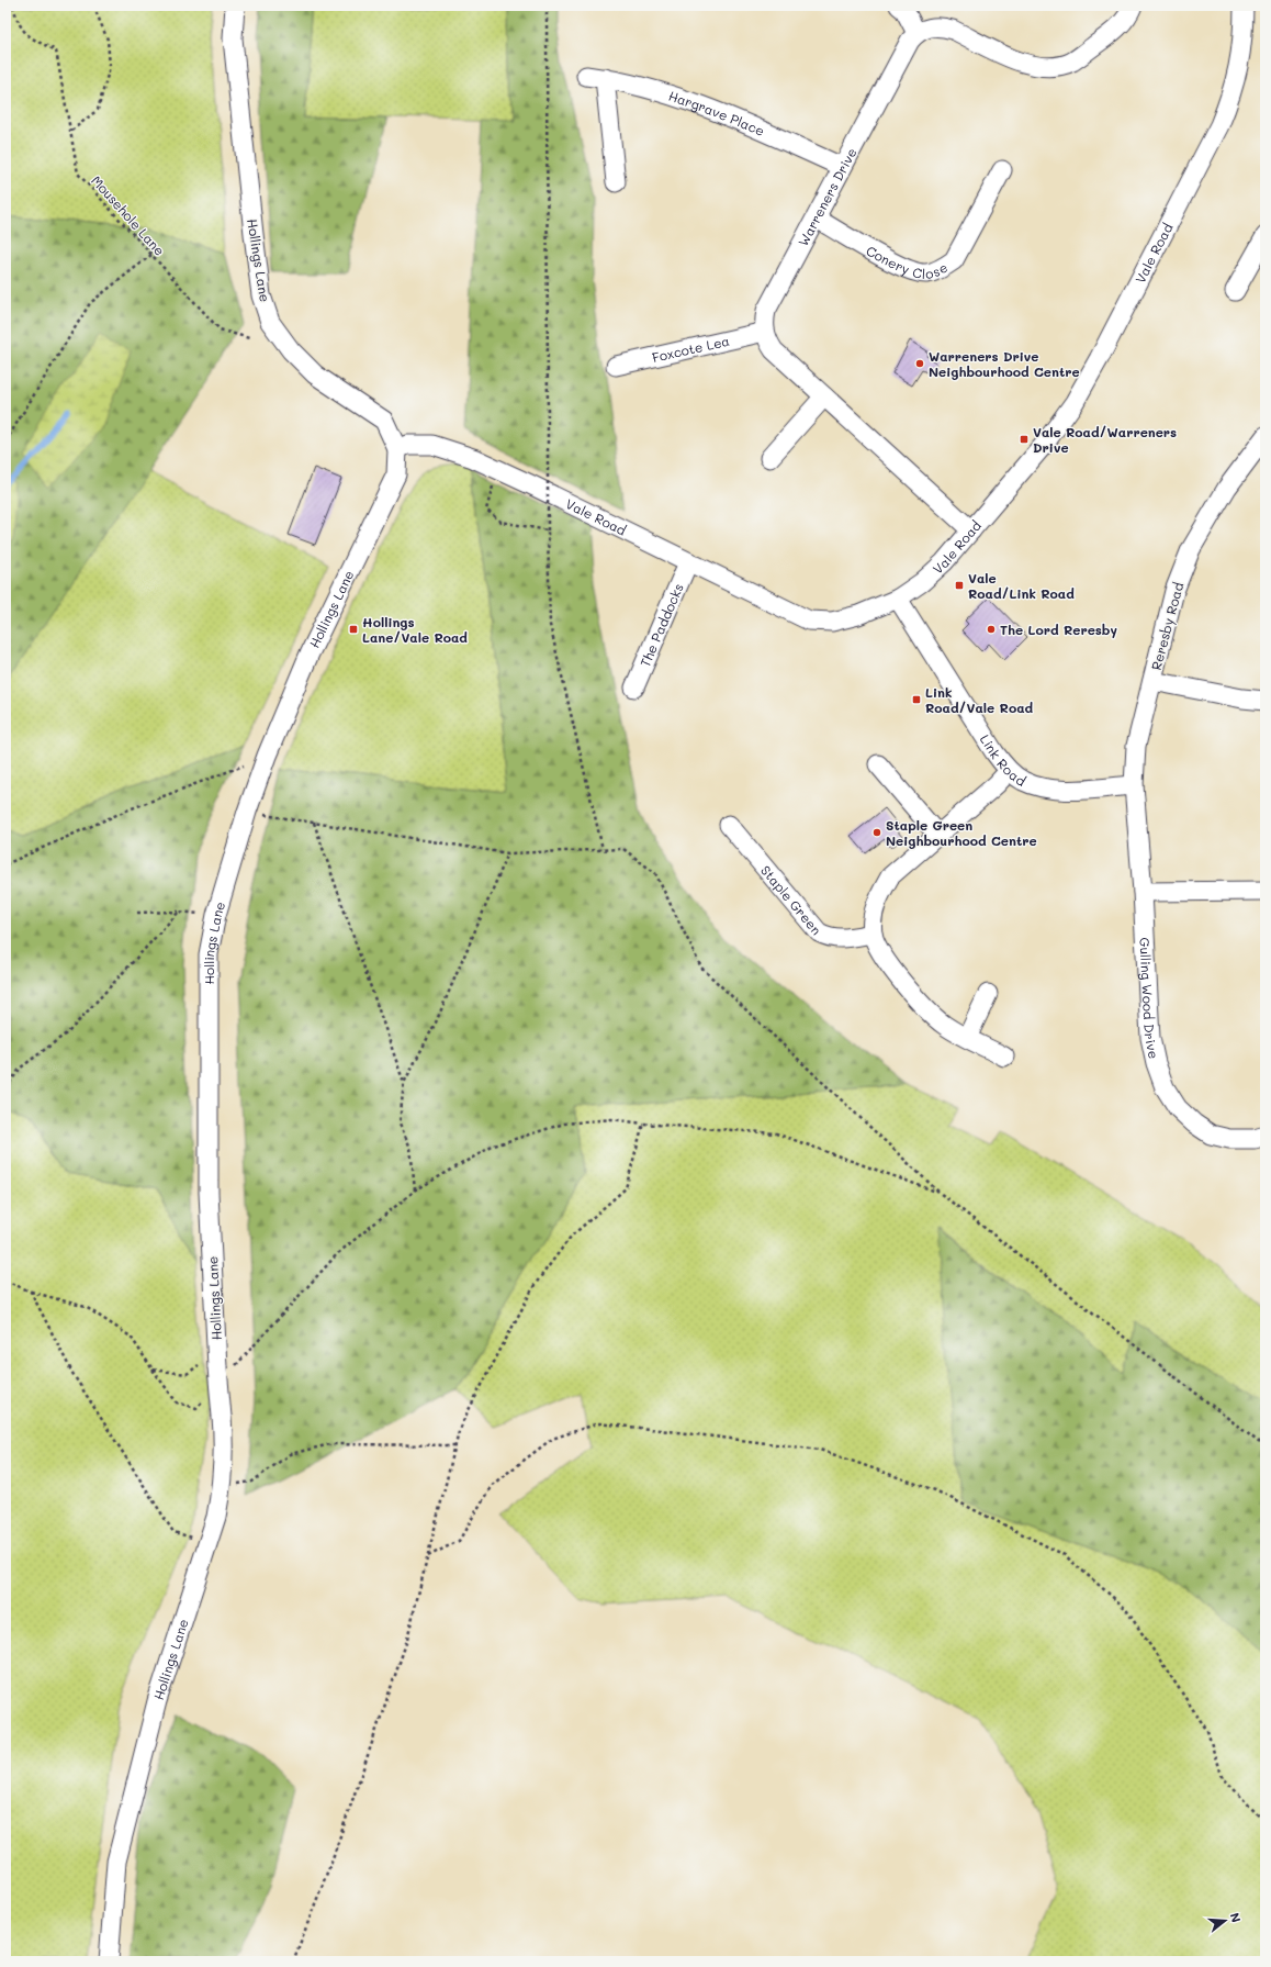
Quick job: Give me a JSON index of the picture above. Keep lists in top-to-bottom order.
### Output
{
  "streets": {
    "street": [
      "Hargrave Place",
      "Warreners Drive",
      "Conery Close",
      "Vale Road",
      "Hollings Lane",
      "Foxcote Lea",
      "The Paddocks",
      "Reresby Road",
      "Link Road",
      "Staple Green",
      "Gulling Wood Drive"
    ],
    "path": ["Mousehole Lane"]
  },
  "crossings": [
    ["Hargrave Place", "Warreners Drive"],
    ["Warreners Drive", "Conery Close"],
    ["Warreners Drive", "Foxcote Lea"],
    ["Vale Road", "Hollings Lane"],
    ["Vale Road", "The Paddocks"],
    ["Vale Road", "Link Road"],
    ["Reresby Road", "Link Road"],
    ["Reresby Road", "Gulling Wood Drive"],
    ["Link Road", "Gulling Wood Drive"]
  ],
  "places": {
    "other": ["Warreners Drive Neighbourhood Centre", "The Lord Reresby", "Staple Green Neighbourhood Centre"],
    "transit": [
      "Vale Road/Warreners Drive",
      "Vale Road/Link Road",
      "Hollings Lane/Vale Road",
      "Link Road/Vale Road"
    ]
  },
  "north": "right"
}
